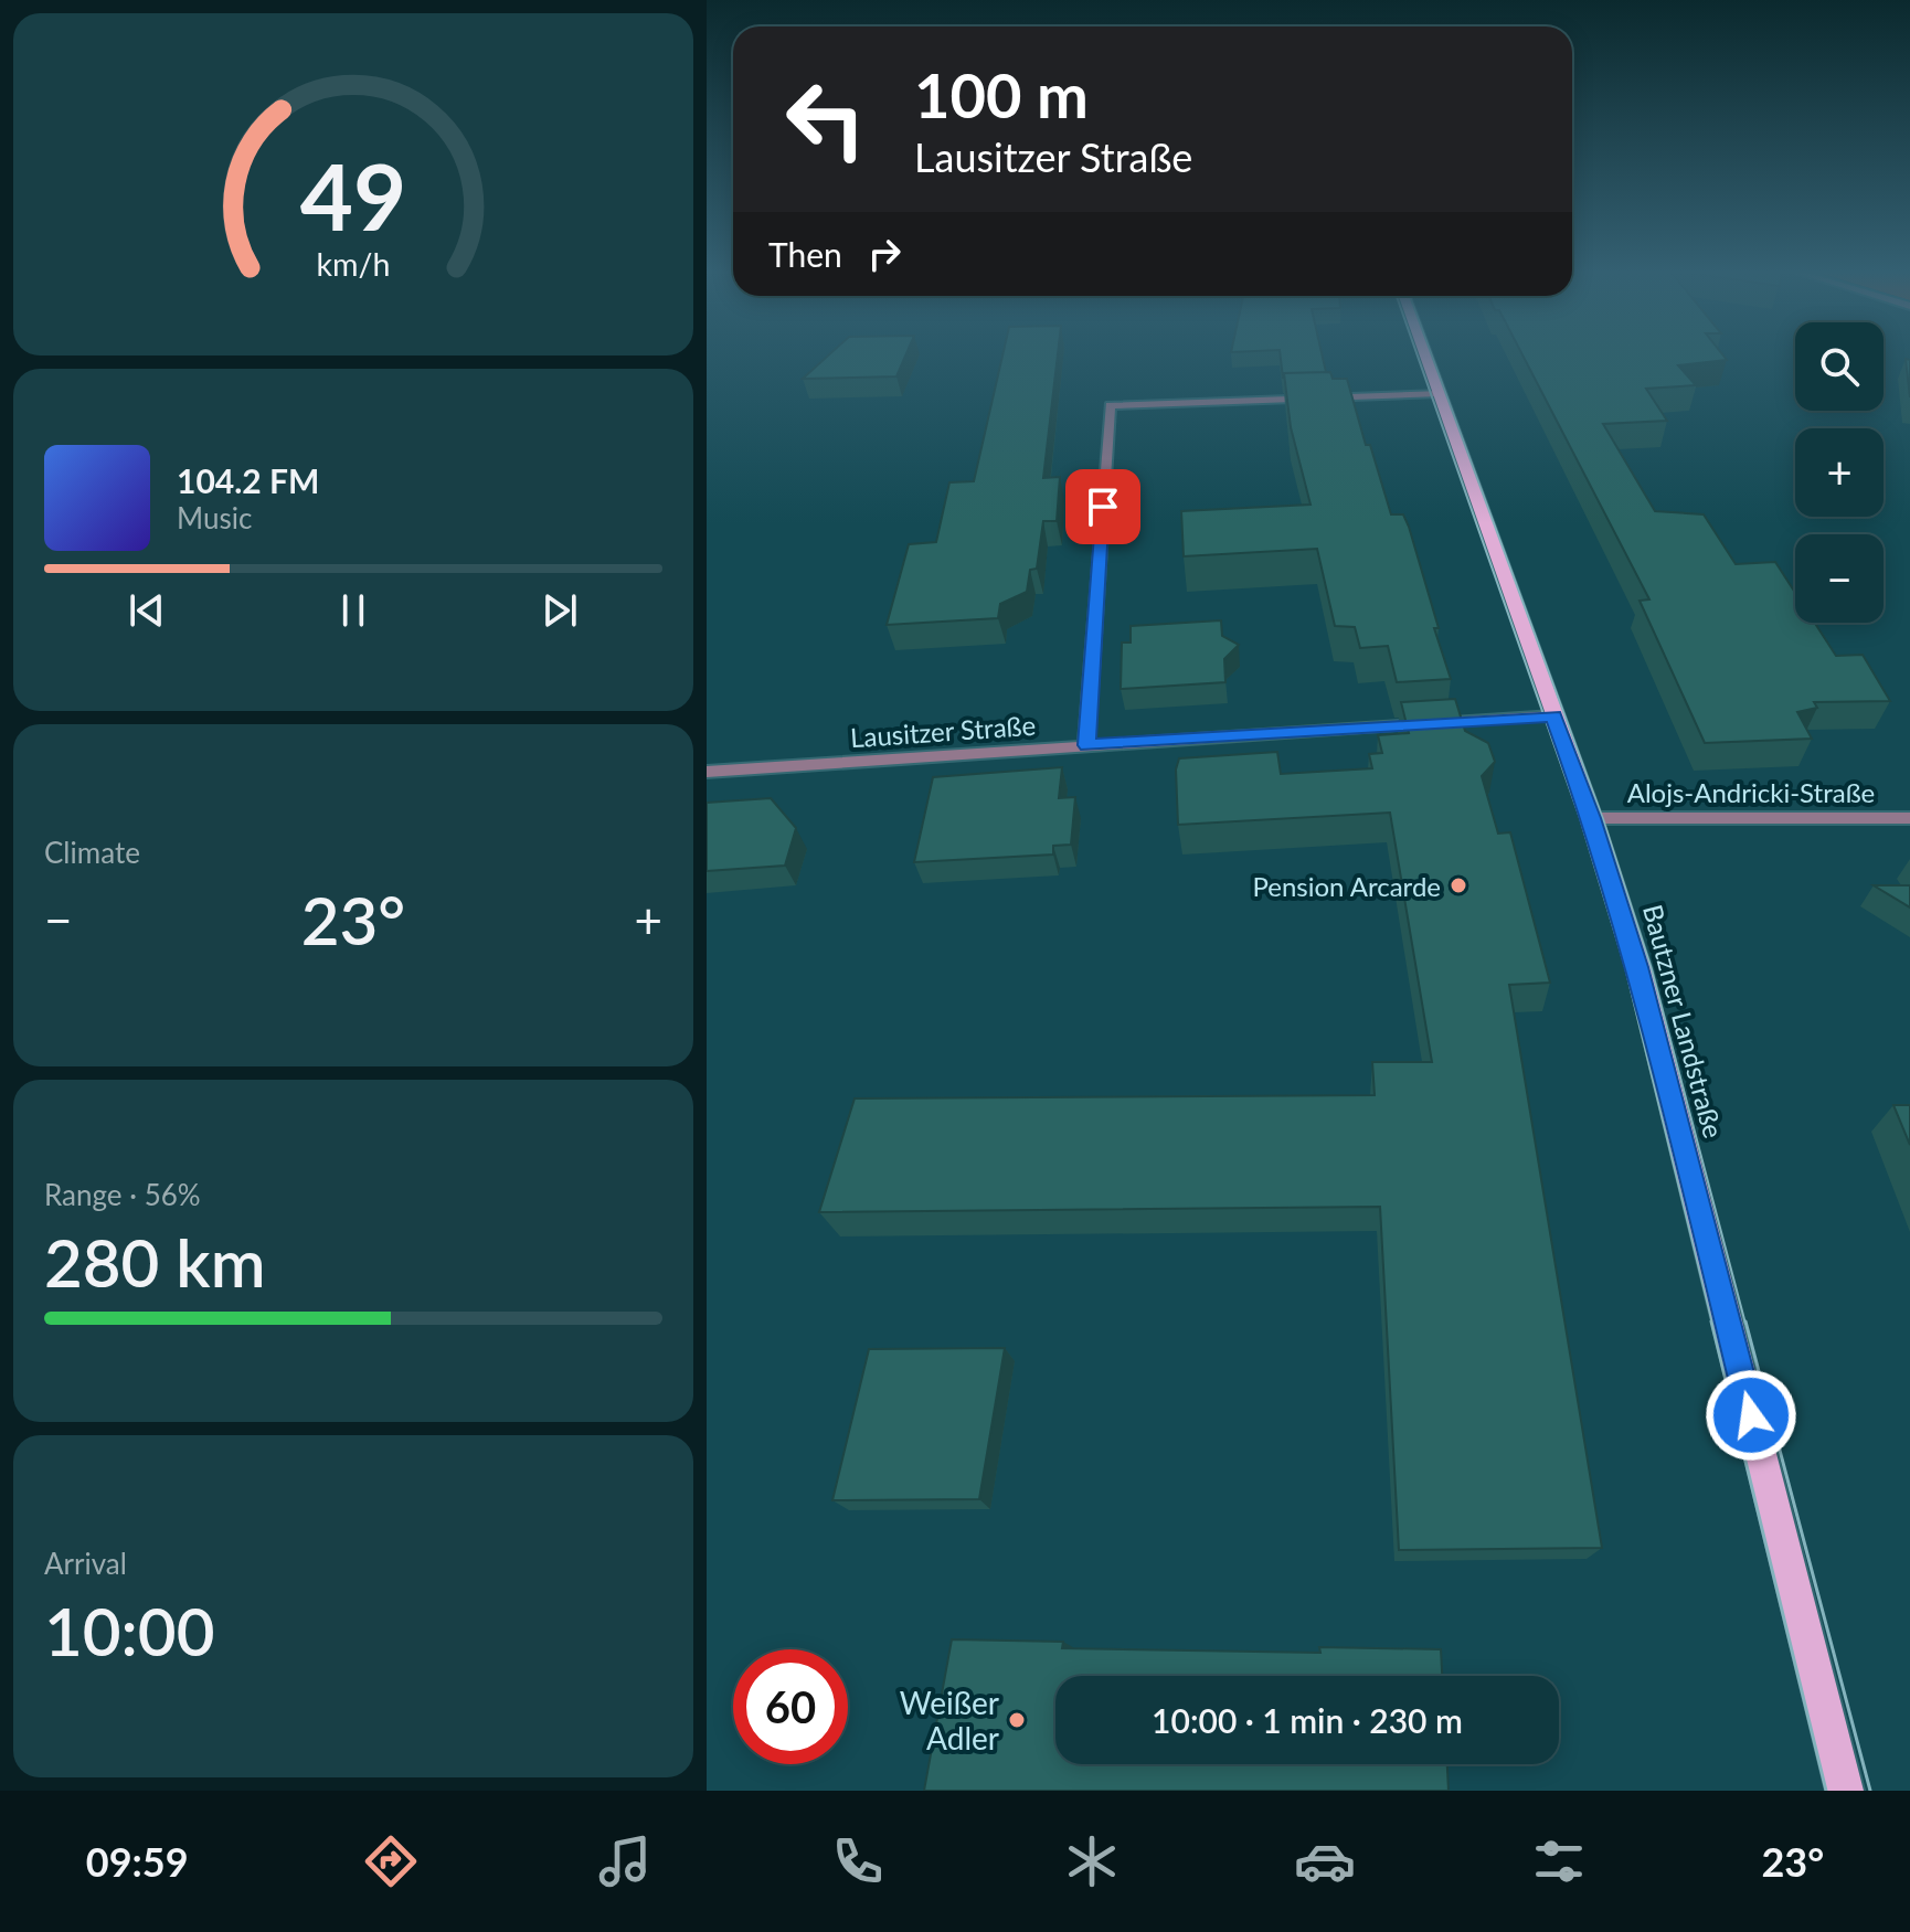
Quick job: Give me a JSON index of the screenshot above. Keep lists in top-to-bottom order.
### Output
{
  "streets": {
    "main road": ["Bautzner Landstraße"],
    "street": ["Lausitzer Straße", "Alojs-Andricki-Straße"]
  },
  "crossings": [
    ["Lausitzer Straße", "Bautzner Landstraße"],
    ["Alojs-Andricki-Straße", "Bautzner Landstraße"]
  ],
  "places": ["Pension Arcarde", "Weißer Adler"],
  "page": {
    "turn": ["100 m", "Lausitzer Straße"],
    "then": "Then",
    "map_buttons": ["+", "−"],
    "song": ["104.2 FM", "Music"],
    "tile": [
      "Climate",
      ["Range · 56%", "280 km"],
      ["Arrival", "10:00"]
    ],
    "heat": ["−", "23°", "+"],
    "limit": "60",
    "trip": "10:00 · 1 min · 230 m",
    "tabs": ["09:59", "23°"],
    "gauge": ["49", "km/h"]
  }
}
